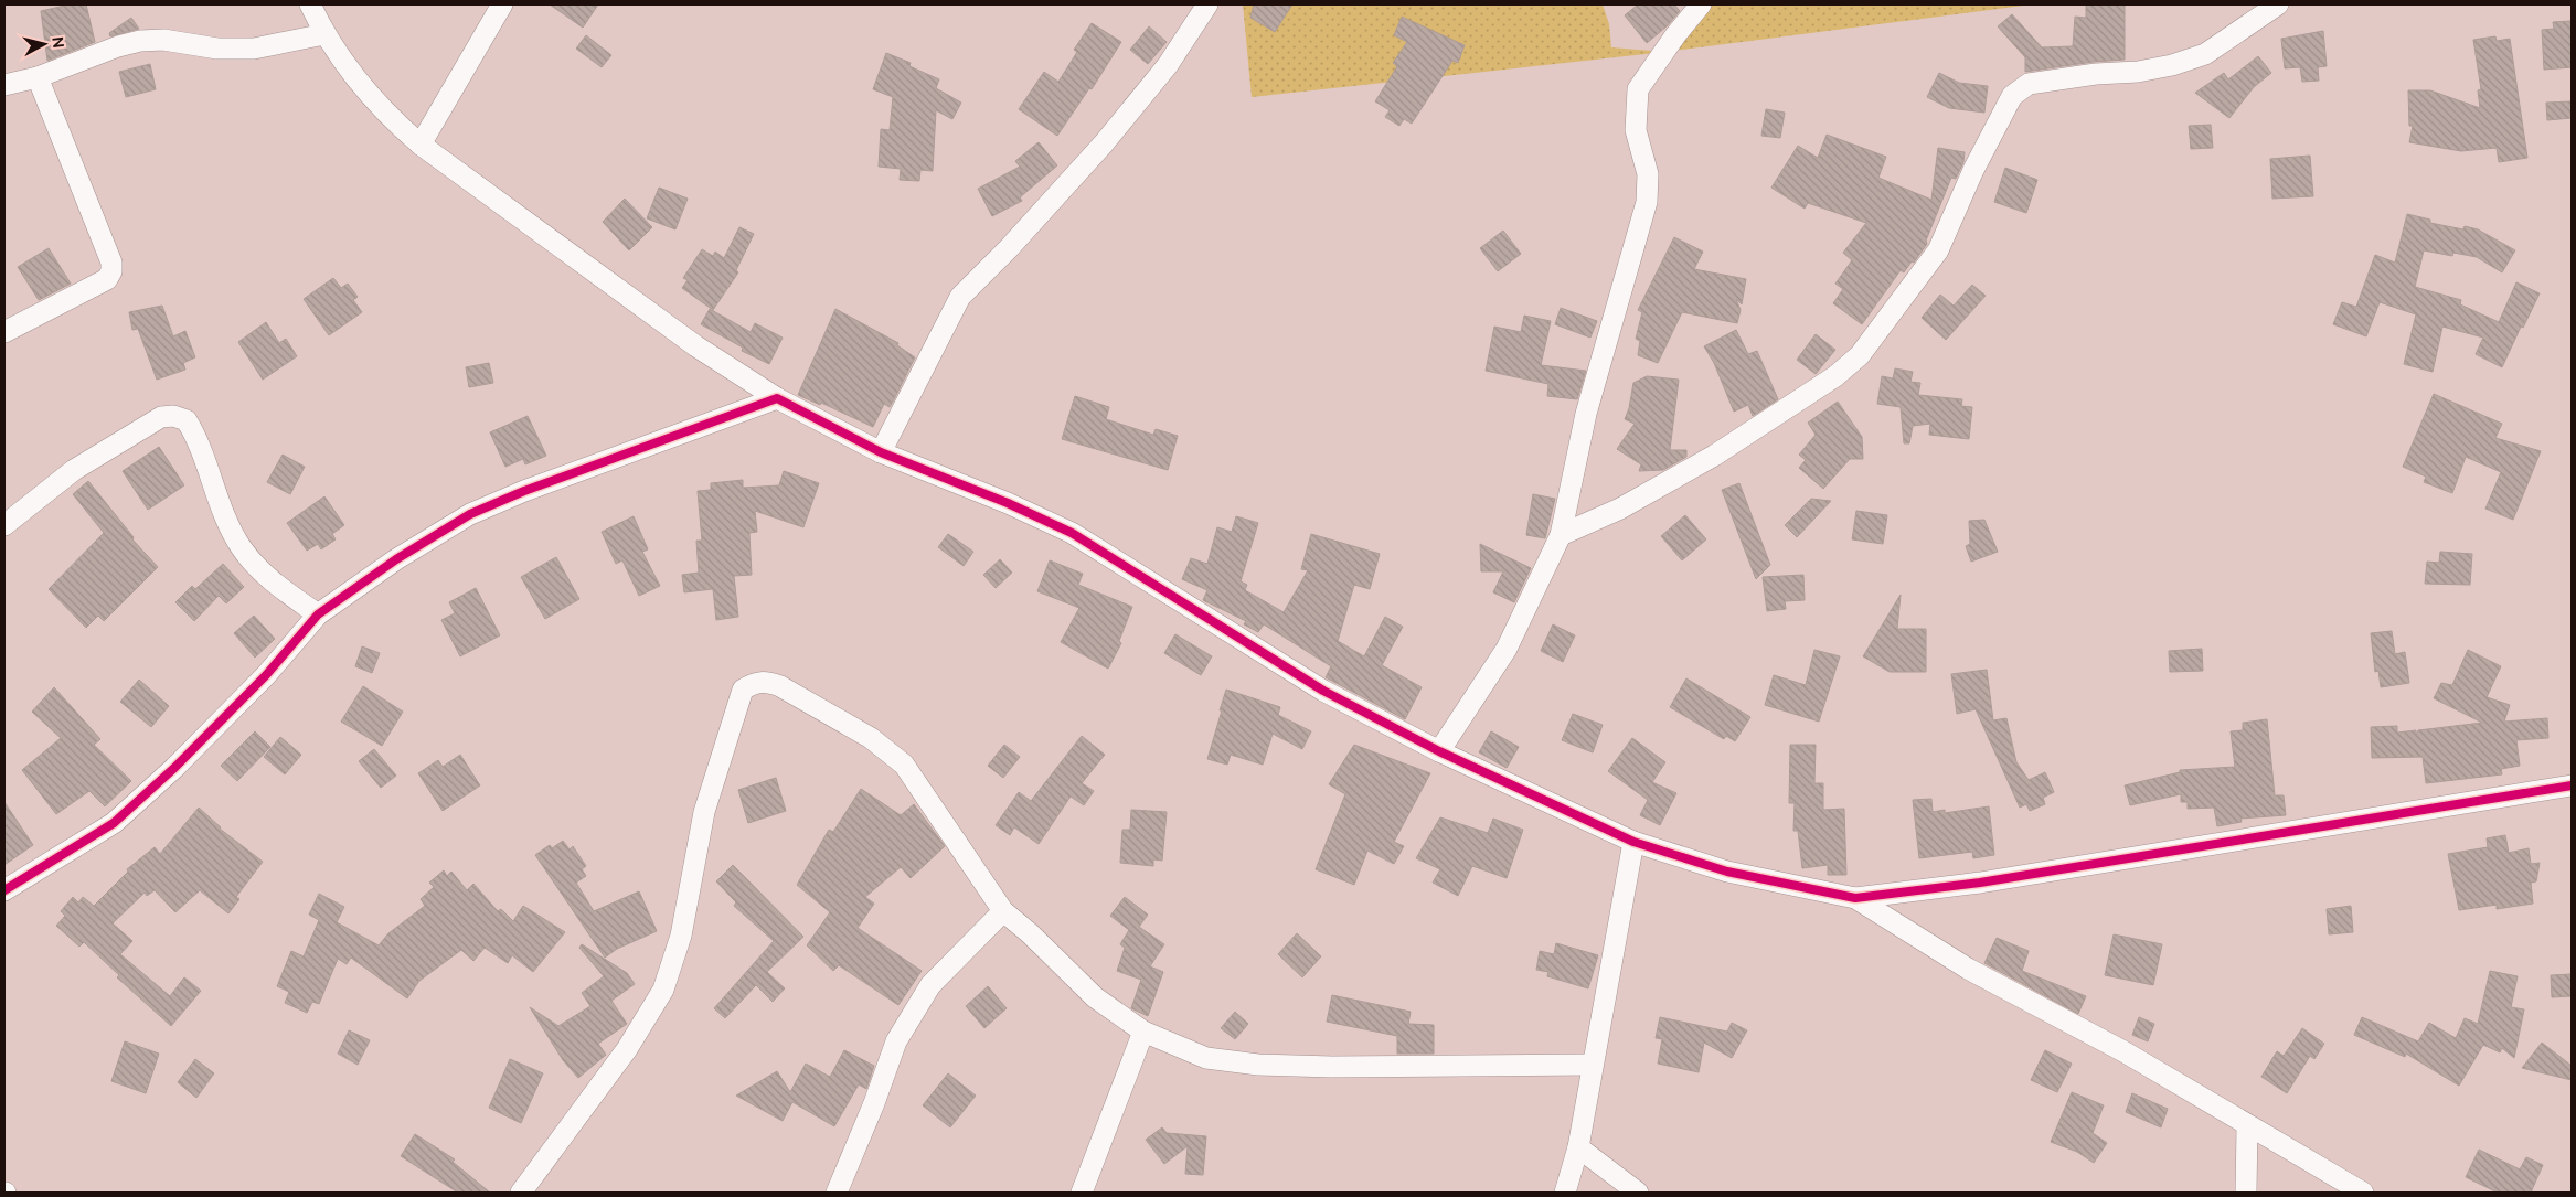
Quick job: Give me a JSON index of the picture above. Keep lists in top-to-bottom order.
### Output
{
  "north": "right"
}
